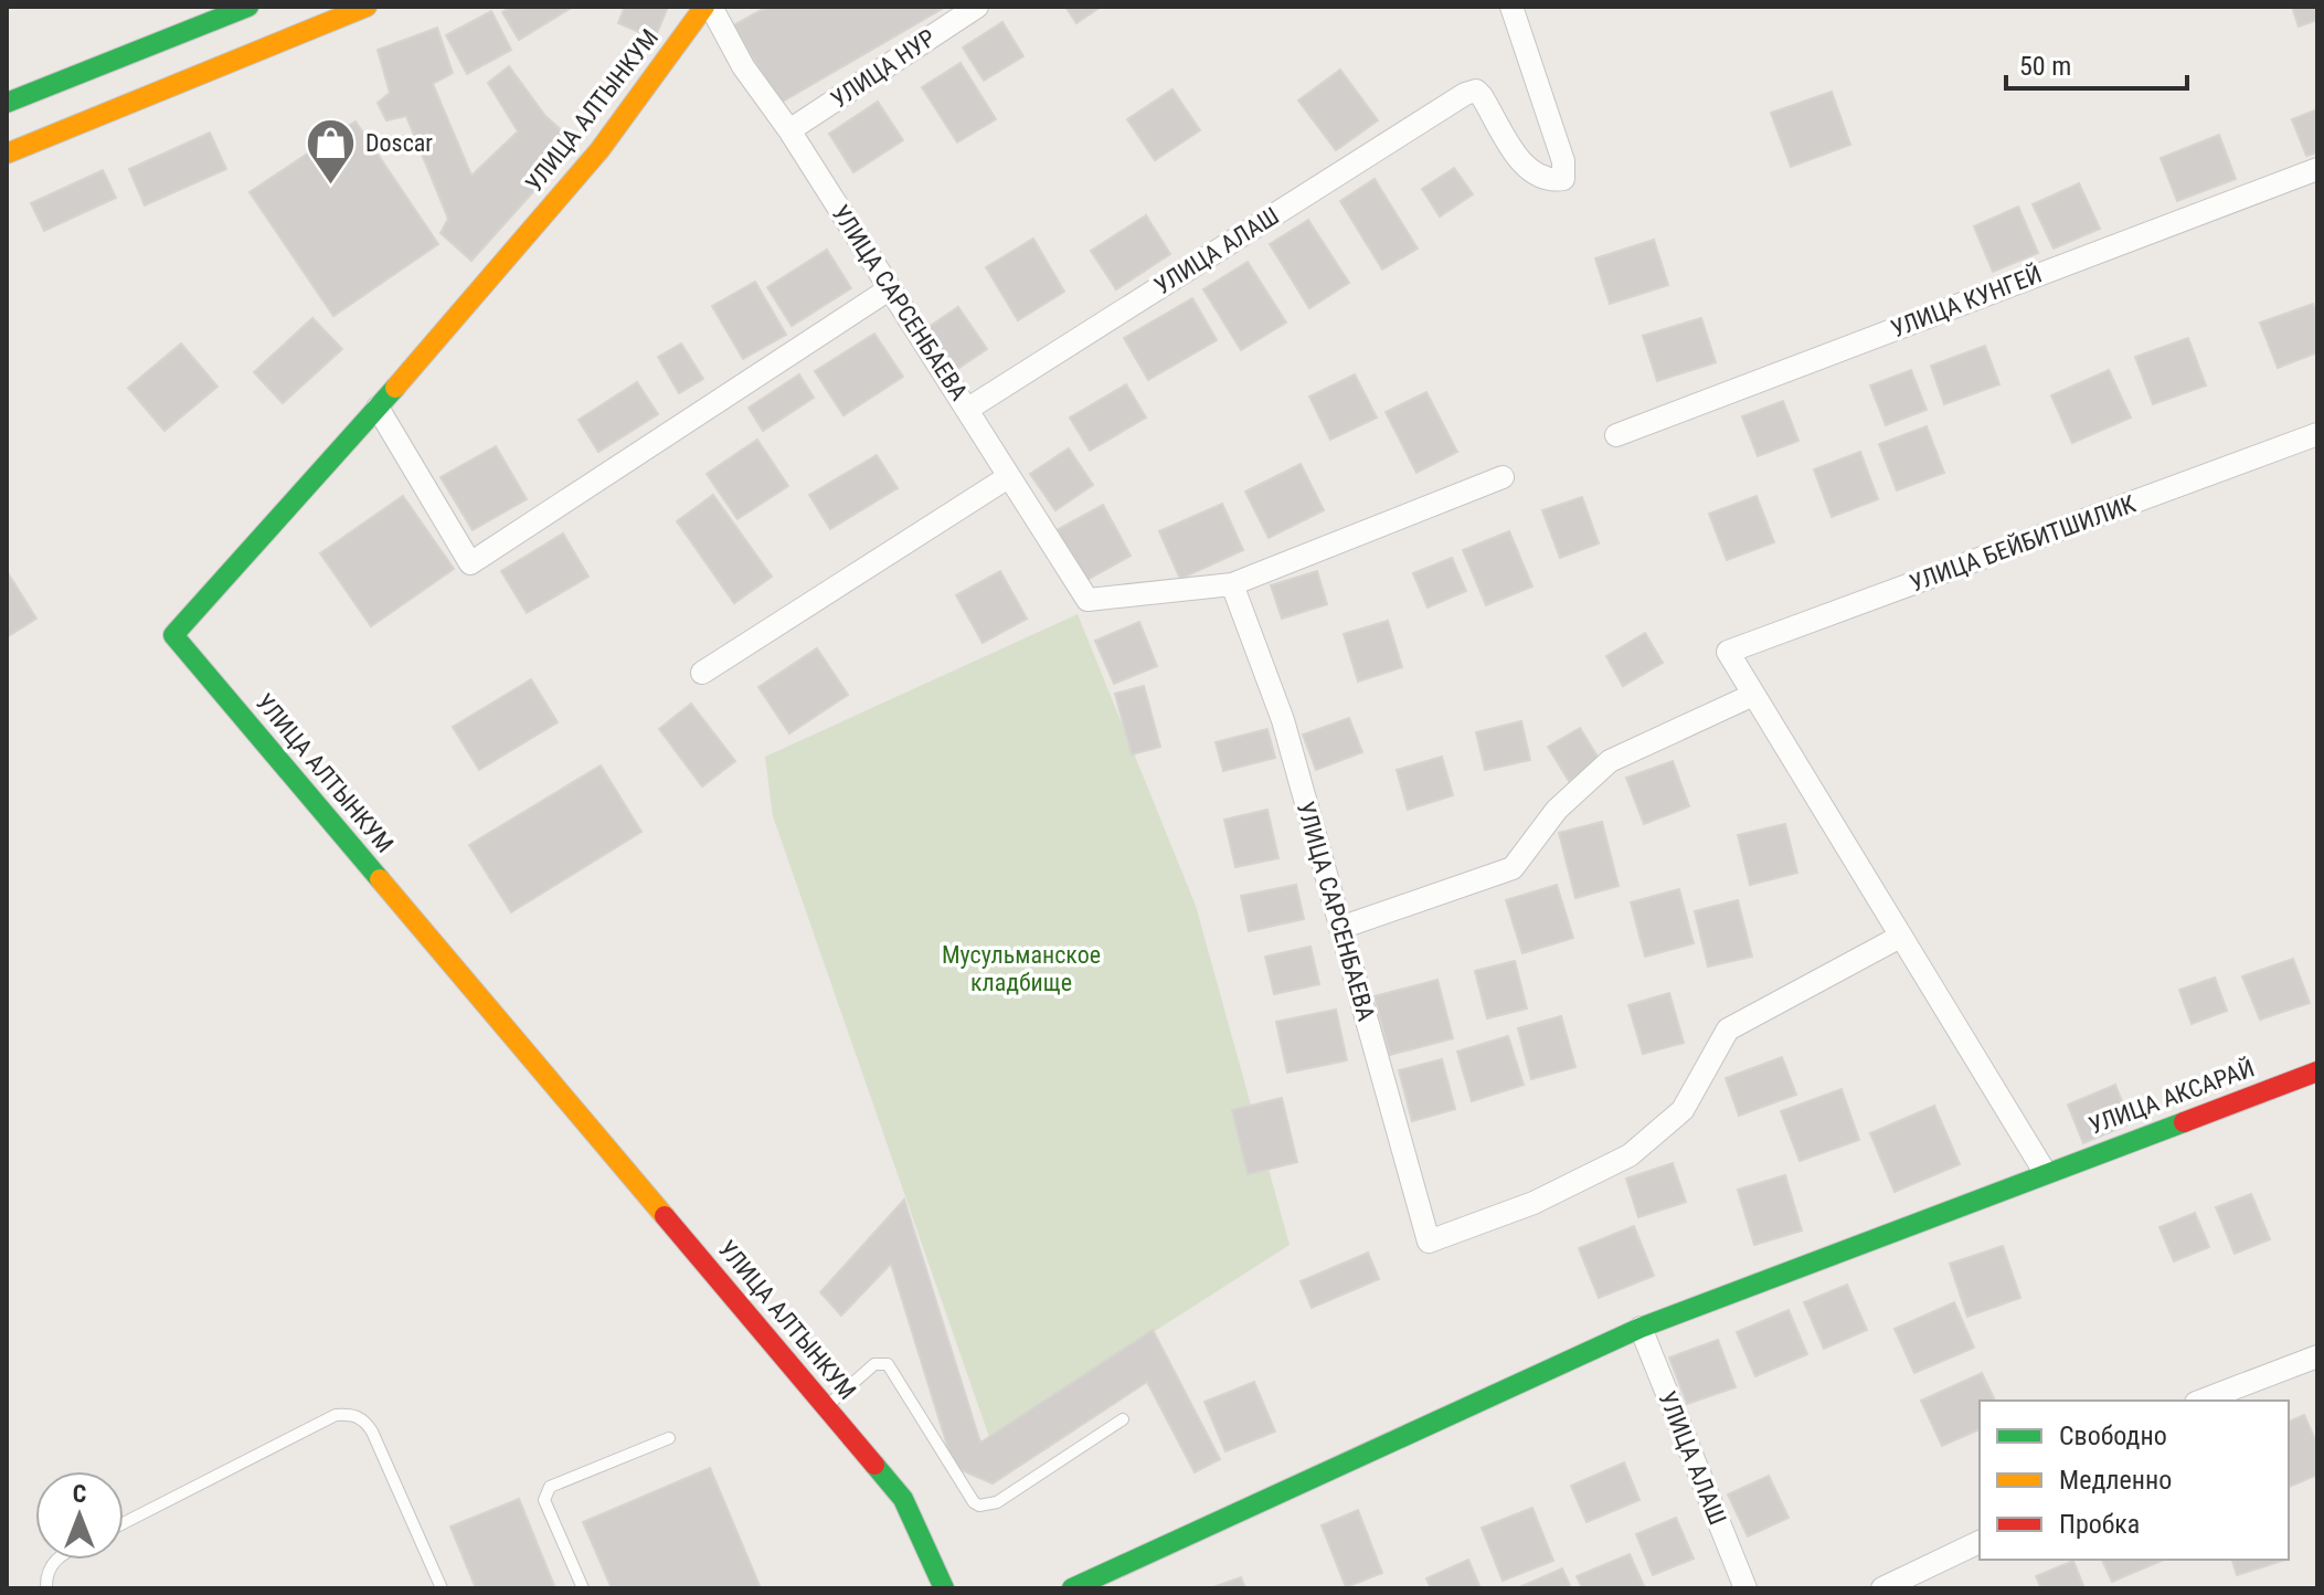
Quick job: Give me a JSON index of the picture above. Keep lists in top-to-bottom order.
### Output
{
  "streets": {
    "street": [
      "УЛИЦА НУР",
      "УЛИЦА АЛТЫНКУМ",
      "УЛИЦА АЛАШ",
      "УЛИЦА КУНГЕЙ",
      "УЛИЦА САРСЕНБАЕВА",
      "УЛИЦА БЕЙБИТШИЛИК",
      "УЛИЦА АКСАРАЙ"
    ]
  },
  "crossings": [
    ["УЛИЦА НУР", "УЛИЦА САРСЕНБАЕВА"],
    ["УЛИЦА АЛАШ", "УЛИЦА САРСЕНБАЕВА"],
    ["УЛИЦА АЛАШ", "УЛИЦА АКСАРАЙ"]
  ],
  "parks": ["Мусульманское кладбище"],
  "places": {
    "shop": ["Doscar"]
  },
  "legend": ["Свободно", "Медленно", "Пробка"],
  "scale_bar": "50 m",
  "north": "top"
}
